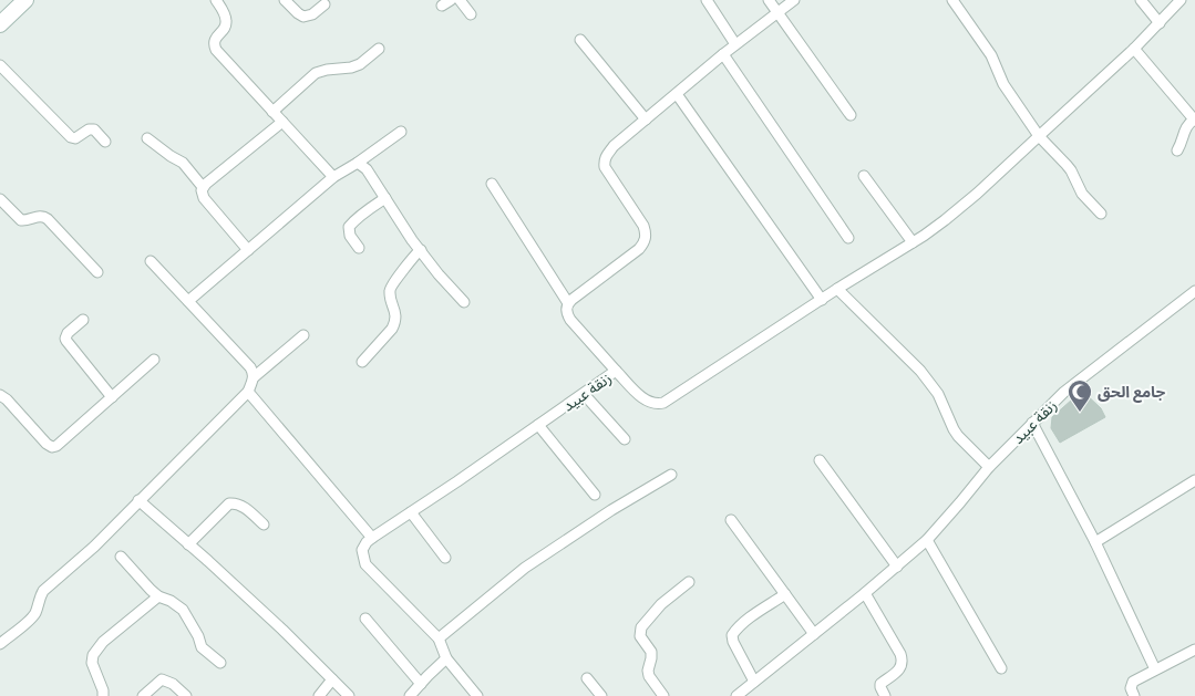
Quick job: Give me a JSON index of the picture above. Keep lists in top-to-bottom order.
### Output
{
  "streets": {
    "street": ["زنقة عبيد"]
  },
  "places": {
    "mosque": ["جامع الحق"]
  }
}
